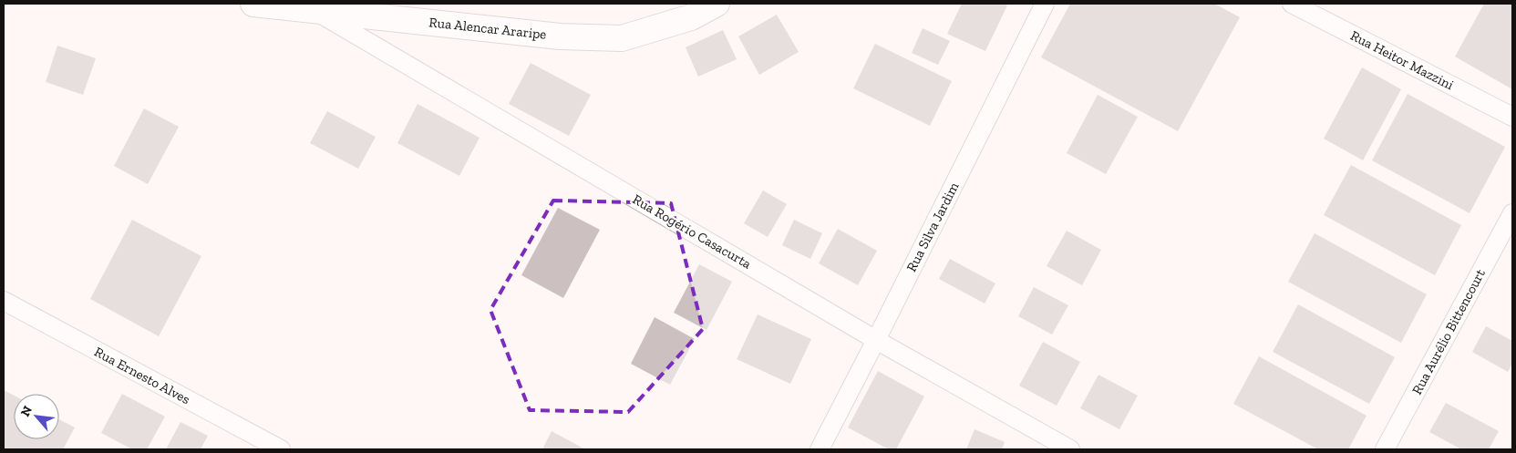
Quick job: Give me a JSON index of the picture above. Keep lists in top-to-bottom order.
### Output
{
  "streets": {
    "main road": ["Rua Alencar Araripe"],
    "street": [
      "Rua Heitor Mazzini",
      "Rua Silva Jardim",
      "Rua Rogério Casacurta",
      "Rua Aurélio Bittencourt",
      "Rua Ernesto Alves"
    ]
  },
  "crossings": [
    ["Rua Alencar Araripe", "Rua Rogério Casacurta"],
    ["Rua Silva Jardim", "Rua Rogério Casacurta"]
  ],
  "north": "top left"
}
